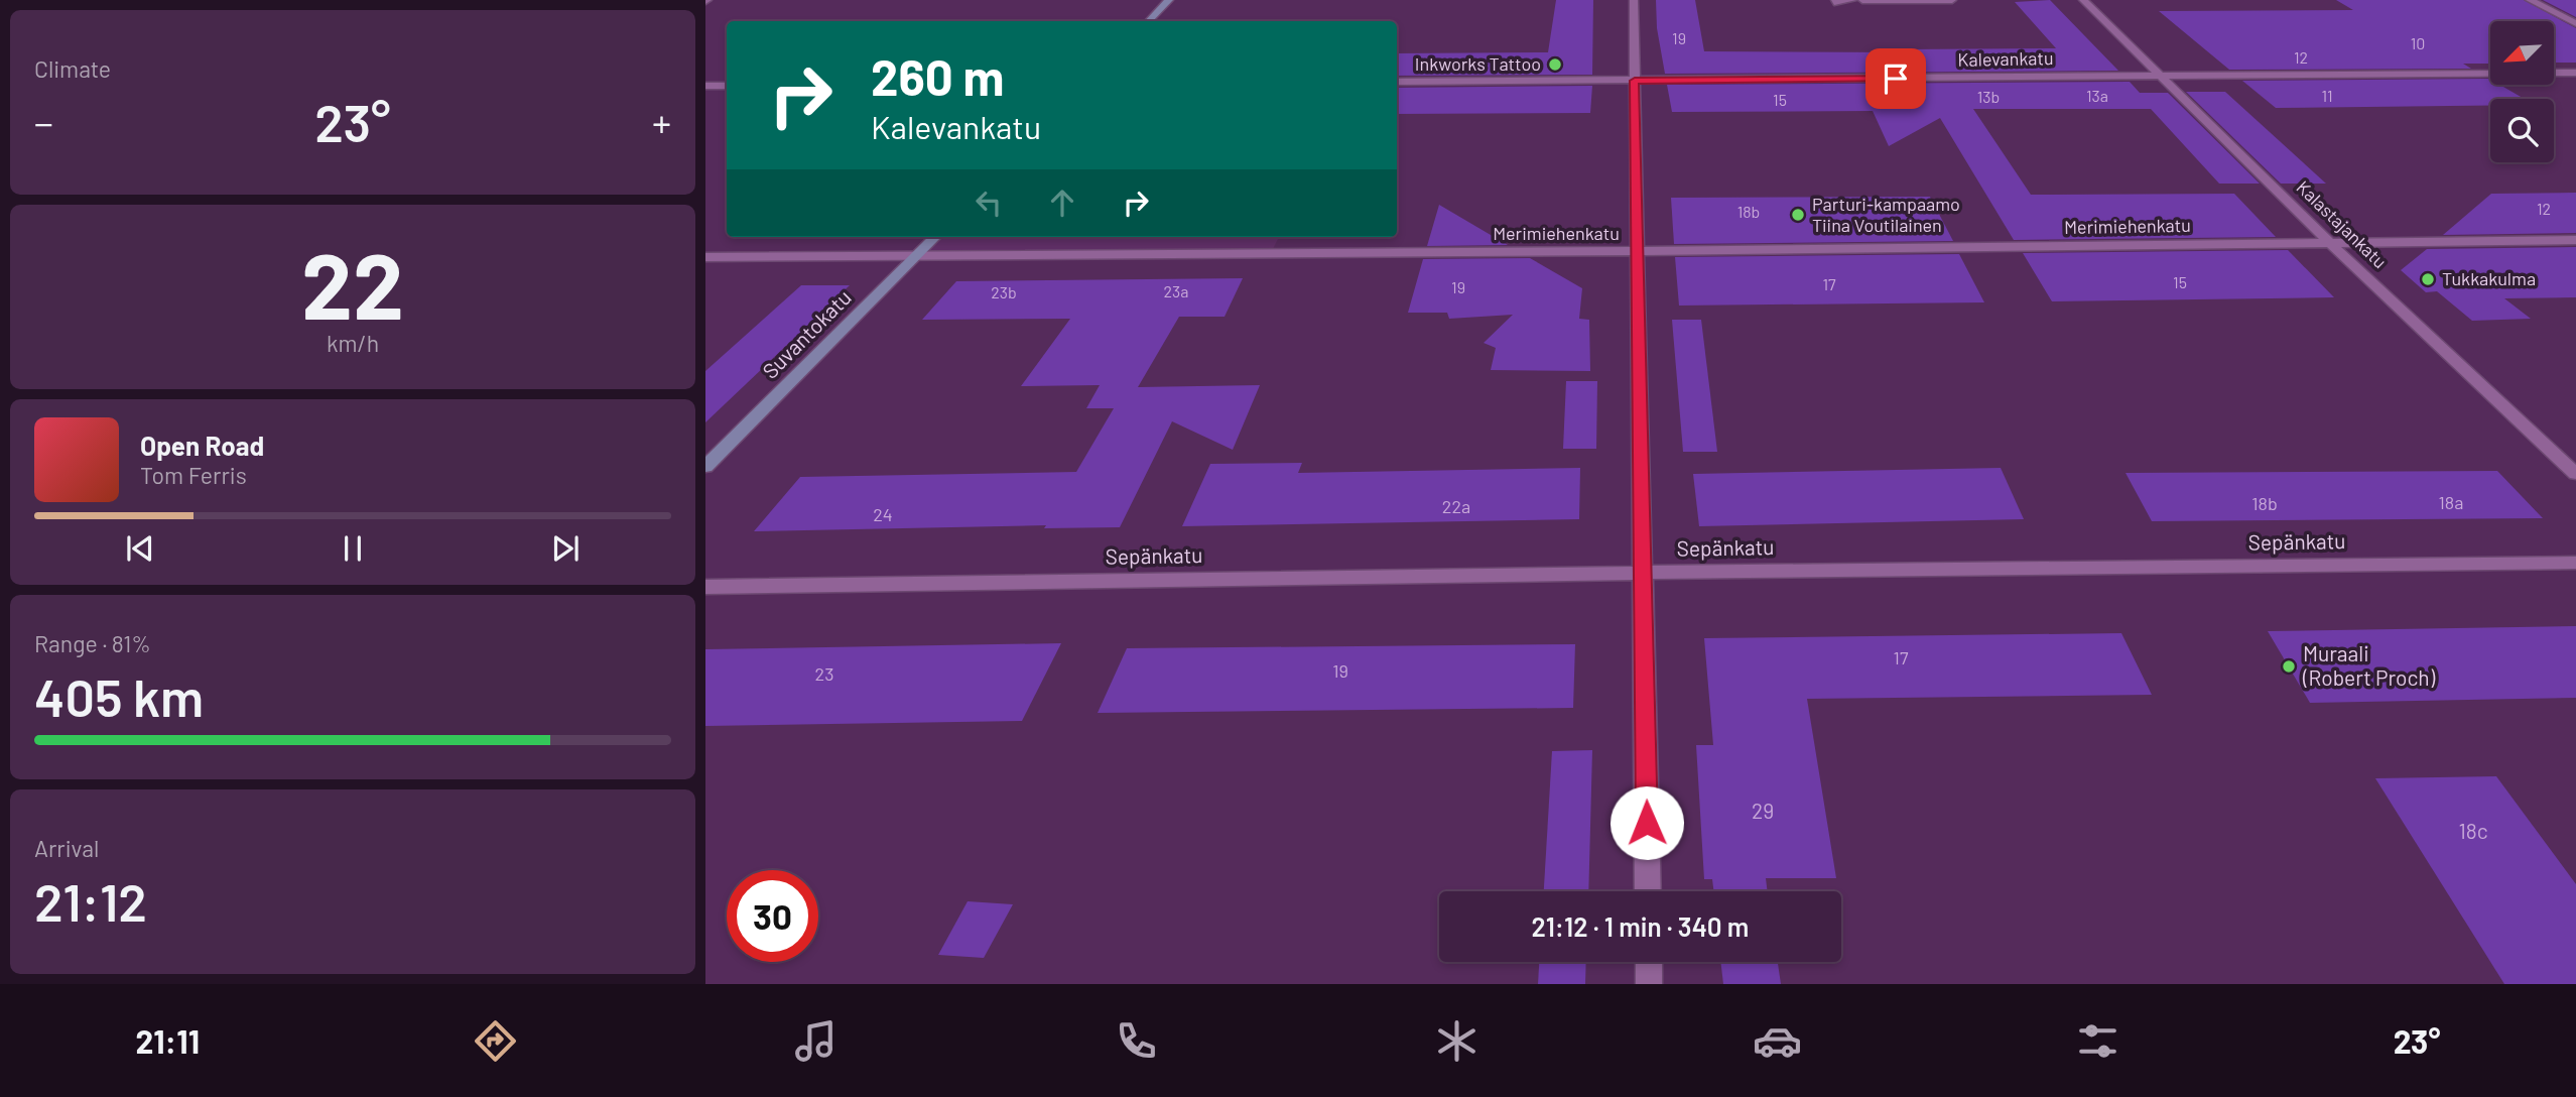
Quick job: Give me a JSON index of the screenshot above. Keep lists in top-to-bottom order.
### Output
{
  "streets": {
    "main road": ["Suvantokatu"],
    "street": [
      "Kalevankatu",
      "Kalastajankatu",
      "Merimiehenkatu",
      "Sepänkatu"
    ]
  },
  "crossings": [
    ["Kalevankatu", "Kalastajankatu"],
    ["Kalastajankatu", "Merimiehenkatu"],
    ["Merimiehenkatu", "Suvantokatu"]
  ],
  "places": [
    "Inkworks Tattoo",
    "Parturi-kampaamo Tiina Voutilainen",
    "Tukkakulma",
    "Muraali (Robert Proch)"
  ],
  "house_numbers": [
    "19",
    "10",
    "12",
    "13a",
    "11",
    "13b",
    "15",
    "12",
    "18b",
    "15",
    "17",
    "19",
    "23a",
    "23b",
    "18a",
    "18b",
    "22a",
    "24",
    "17",
    "19",
    "23",
    "29",
    "18c"
  ],
  "north": "bottom left",
  "page": {
    "tile": [
      "Climate",
      ["22", "km/h"],
      ["Range · 81%", "405 km"],
      ["Arrival", "21:12"]
    ],
    "turn": ["260 m", "Kalevankatu"],
    "heat": ["−", "23°", "+"],
    "song": ["Open Road", "Tom Ferris"],
    "limit": "30",
    "trip": "21:12 · 1 min · 340 m",
    "tabs": ["21:11", "23°"]
  }
}
